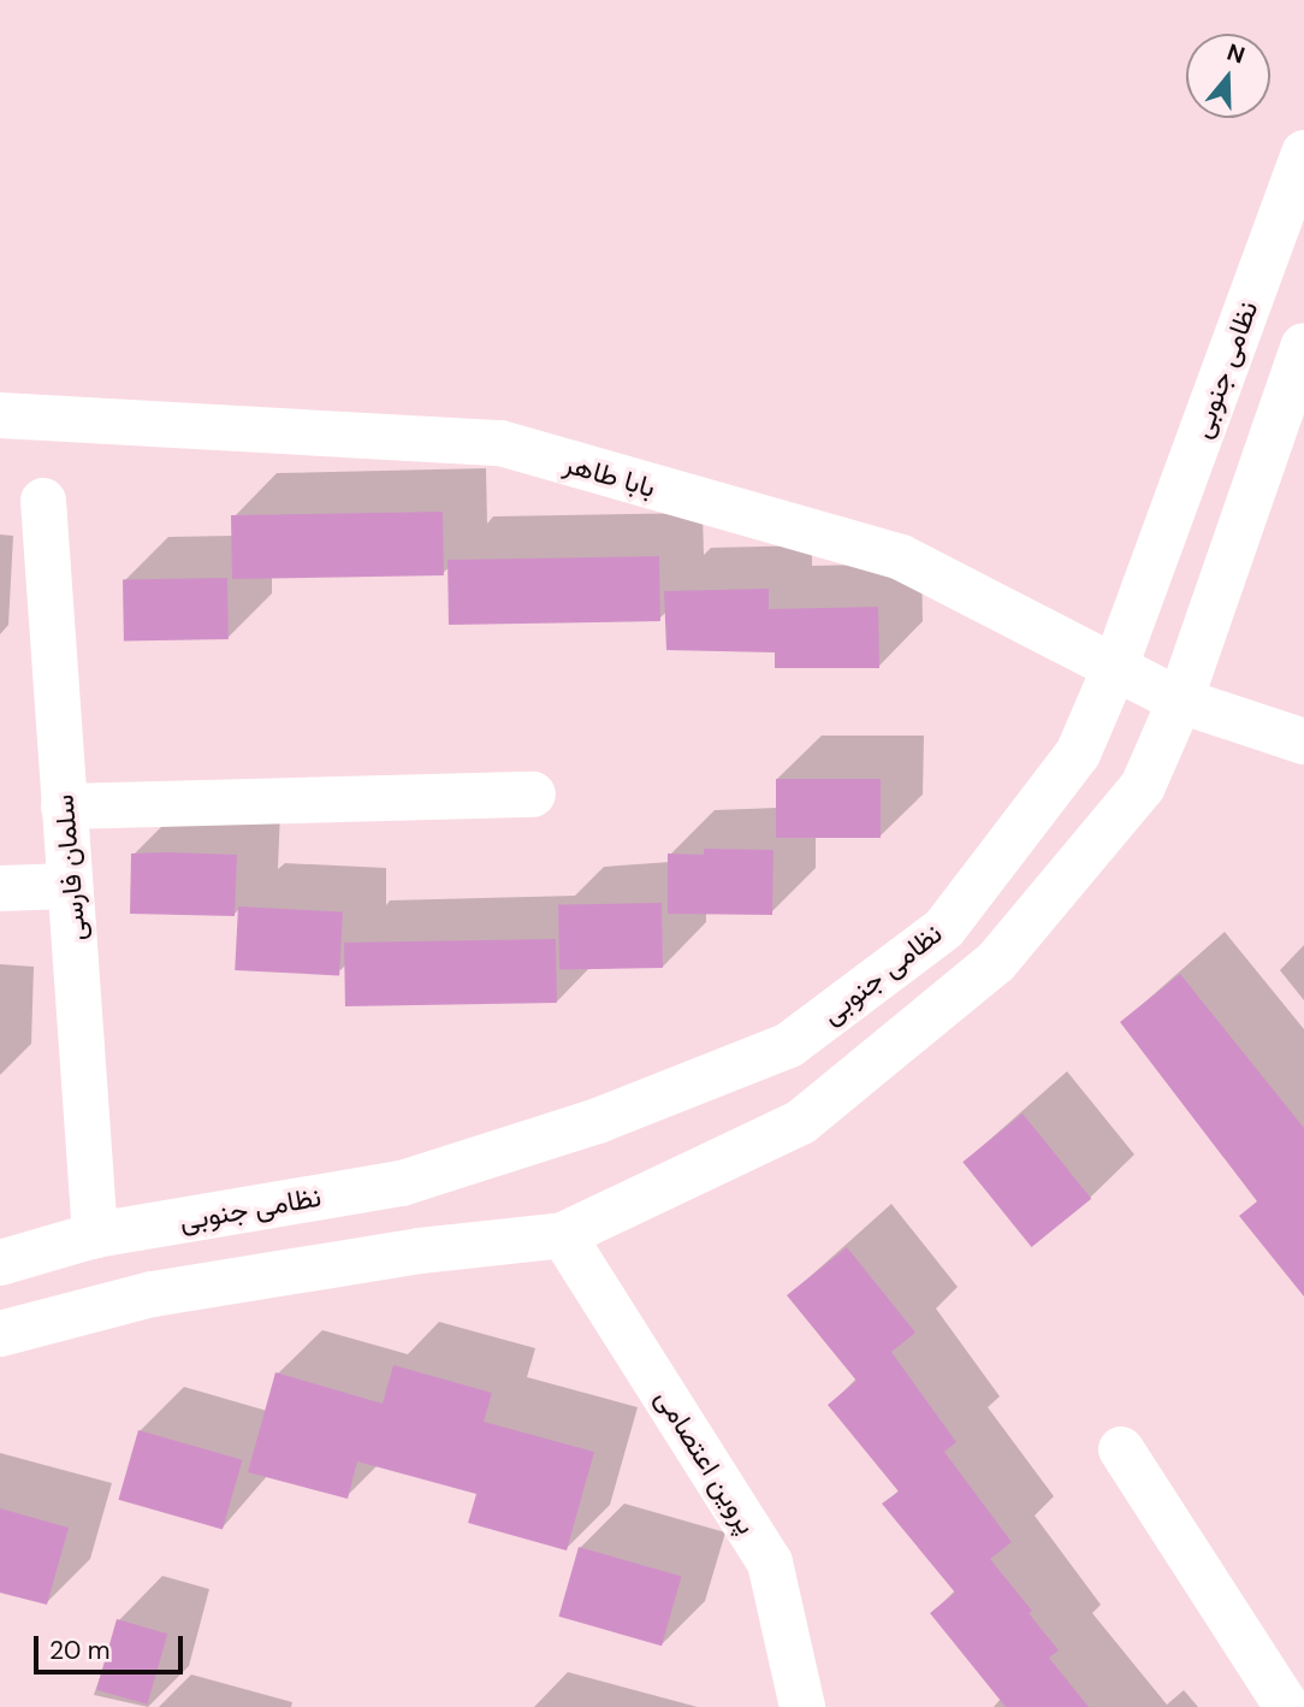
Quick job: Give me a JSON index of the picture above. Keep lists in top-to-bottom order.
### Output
{
  "streets": {
    "street": [
      "نظامی جنوبی",
      "بابا طاهر",
      "سلمان فارسی",
      "پروین اعتصامی"
    ]
  },
  "crossings": [
    ["نظامی جنوبی", "بابا طاهر"],
    ["نظامی جنوبی", "سلمان فارسی"]
  ],
  "scale_bar": "20 m",
  "north": "top"
}
